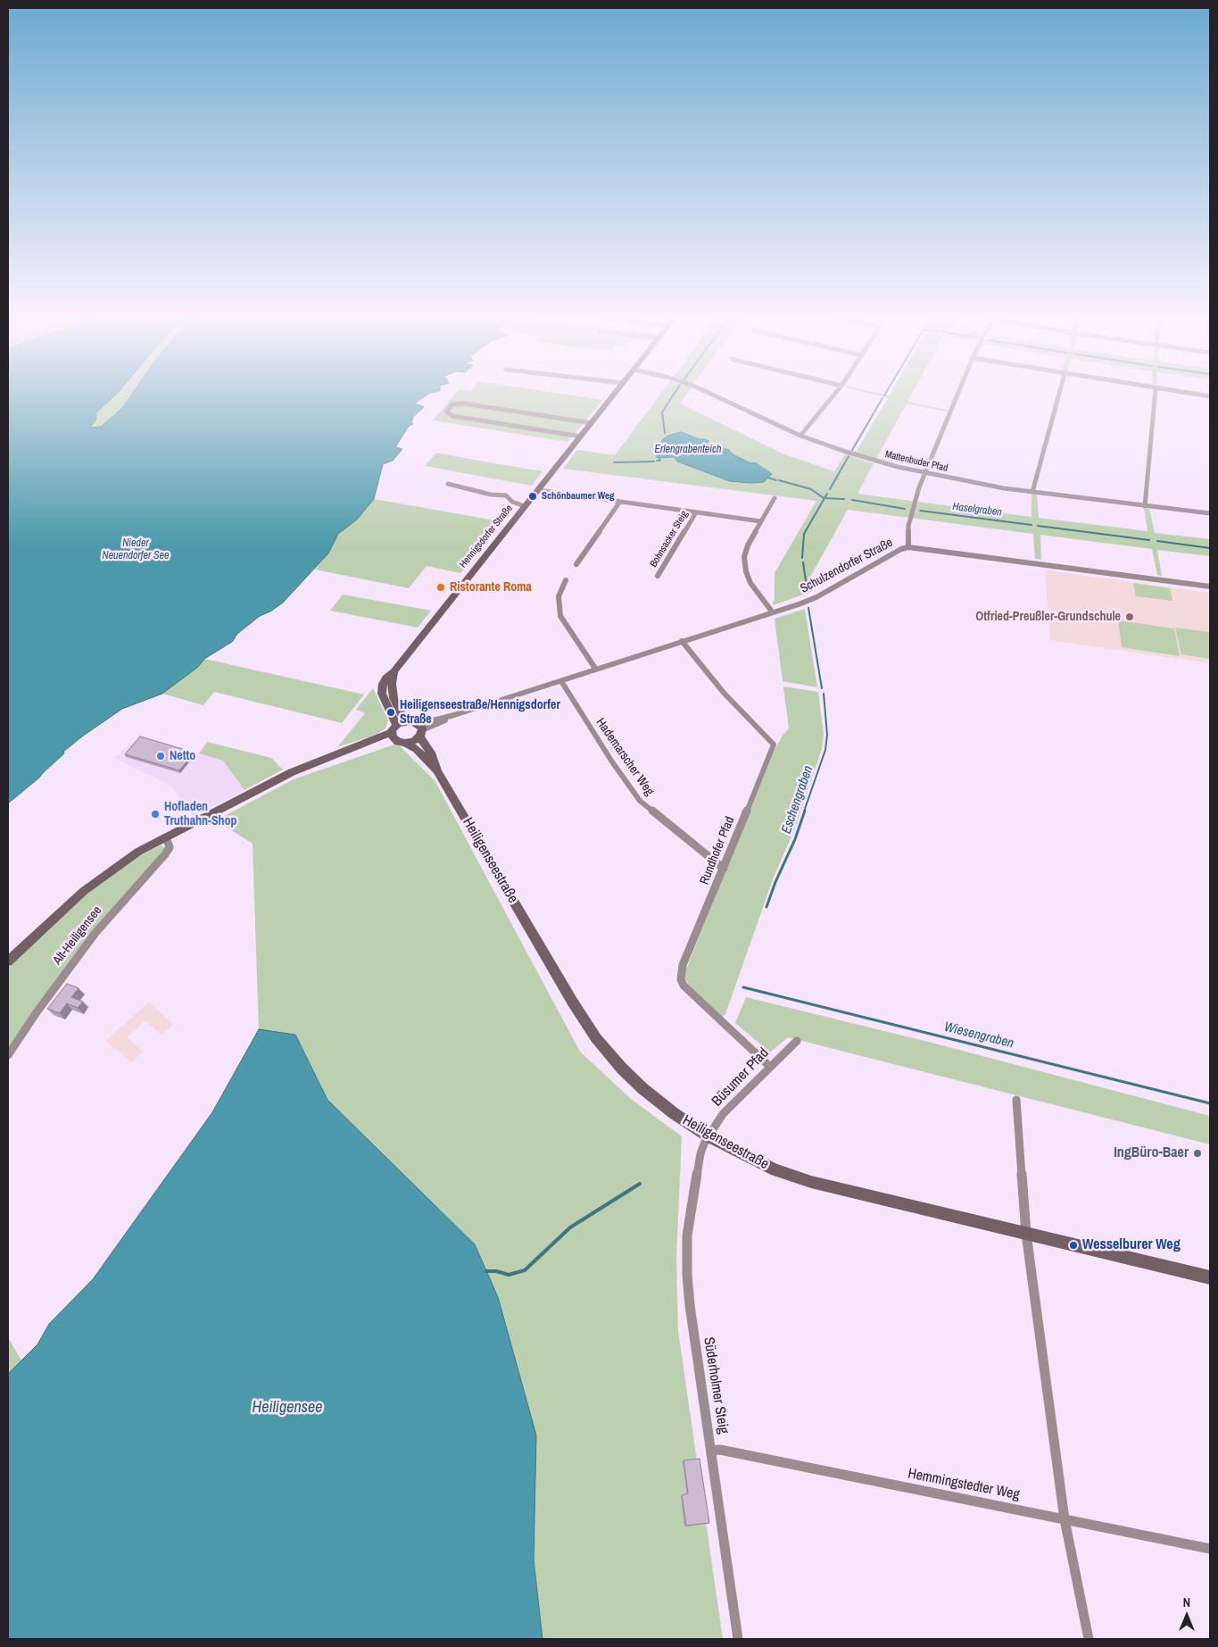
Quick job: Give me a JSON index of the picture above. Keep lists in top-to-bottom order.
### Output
{
  "streets": {
    "main road": ["Hennigsdorfer Straße", "Heiligenseestraße", "Alt-Heiligensee"],
    "street": [
      "Mattenbuder Pfad",
      "Bohnsacker Steig",
      "Schulzendorfer Straße",
      "Hademarscher Weg",
      "Rundhofer Pfad",
      "Büsumer Pfad",
      "Süderholmer Steig",
      "Hemmingstedter Weg"
    ]
  },
  "crossings": [
    ["Hennigsdorfer Straße", "Heiligenseestraße"],
    ["Hennigsdorfer Straße", "Alt-Heiligensee"],
    ["Schulzendorfer Straße", "Hademarscher Weg"],
    ["Schulzendorfer Straße", "Rundhofer Pfad"],
    ["Schulzendorfer Straße", "Heiligenseestraße"],
    ["Hademarscher Weg", "Rundhofer Pfad"],
    ["Rundhofer Pfad", "Büsumer Pfad"],
    ["Heiligenseestraße", "Alt-Heiligensee"],
    ["Heiligenseestraße", "Büsumer Pfad"],
    ["Heiligenseestraße", "Süderholmer Steig"],
    ["Büsumer Pfad", "Süderholmer Steig"],
    ["Süderholmer Steig", "Hemmingstedter Weg"]
  ],
  "water": [
    "Erlengrabenteich",
    "Haselgraben",
    "Nieder Neuendorfer See",
    "Eschengraben",
    "Wiesengraben",
    "Heiligensee"
  ],
  "places": [
    "Schönbaumer Weg",
    "Ristorante Roma",
    "Otfried-Preußler-Grundschule",
    "Heiligenseestraße/Hennigsdorfer Straße",
    "Netto",
    "Hofladen Truthahn-Shop",
    "IngBüro-Baer",
    "Wesselburer Weg"
  ],
  "north": "top"
}
